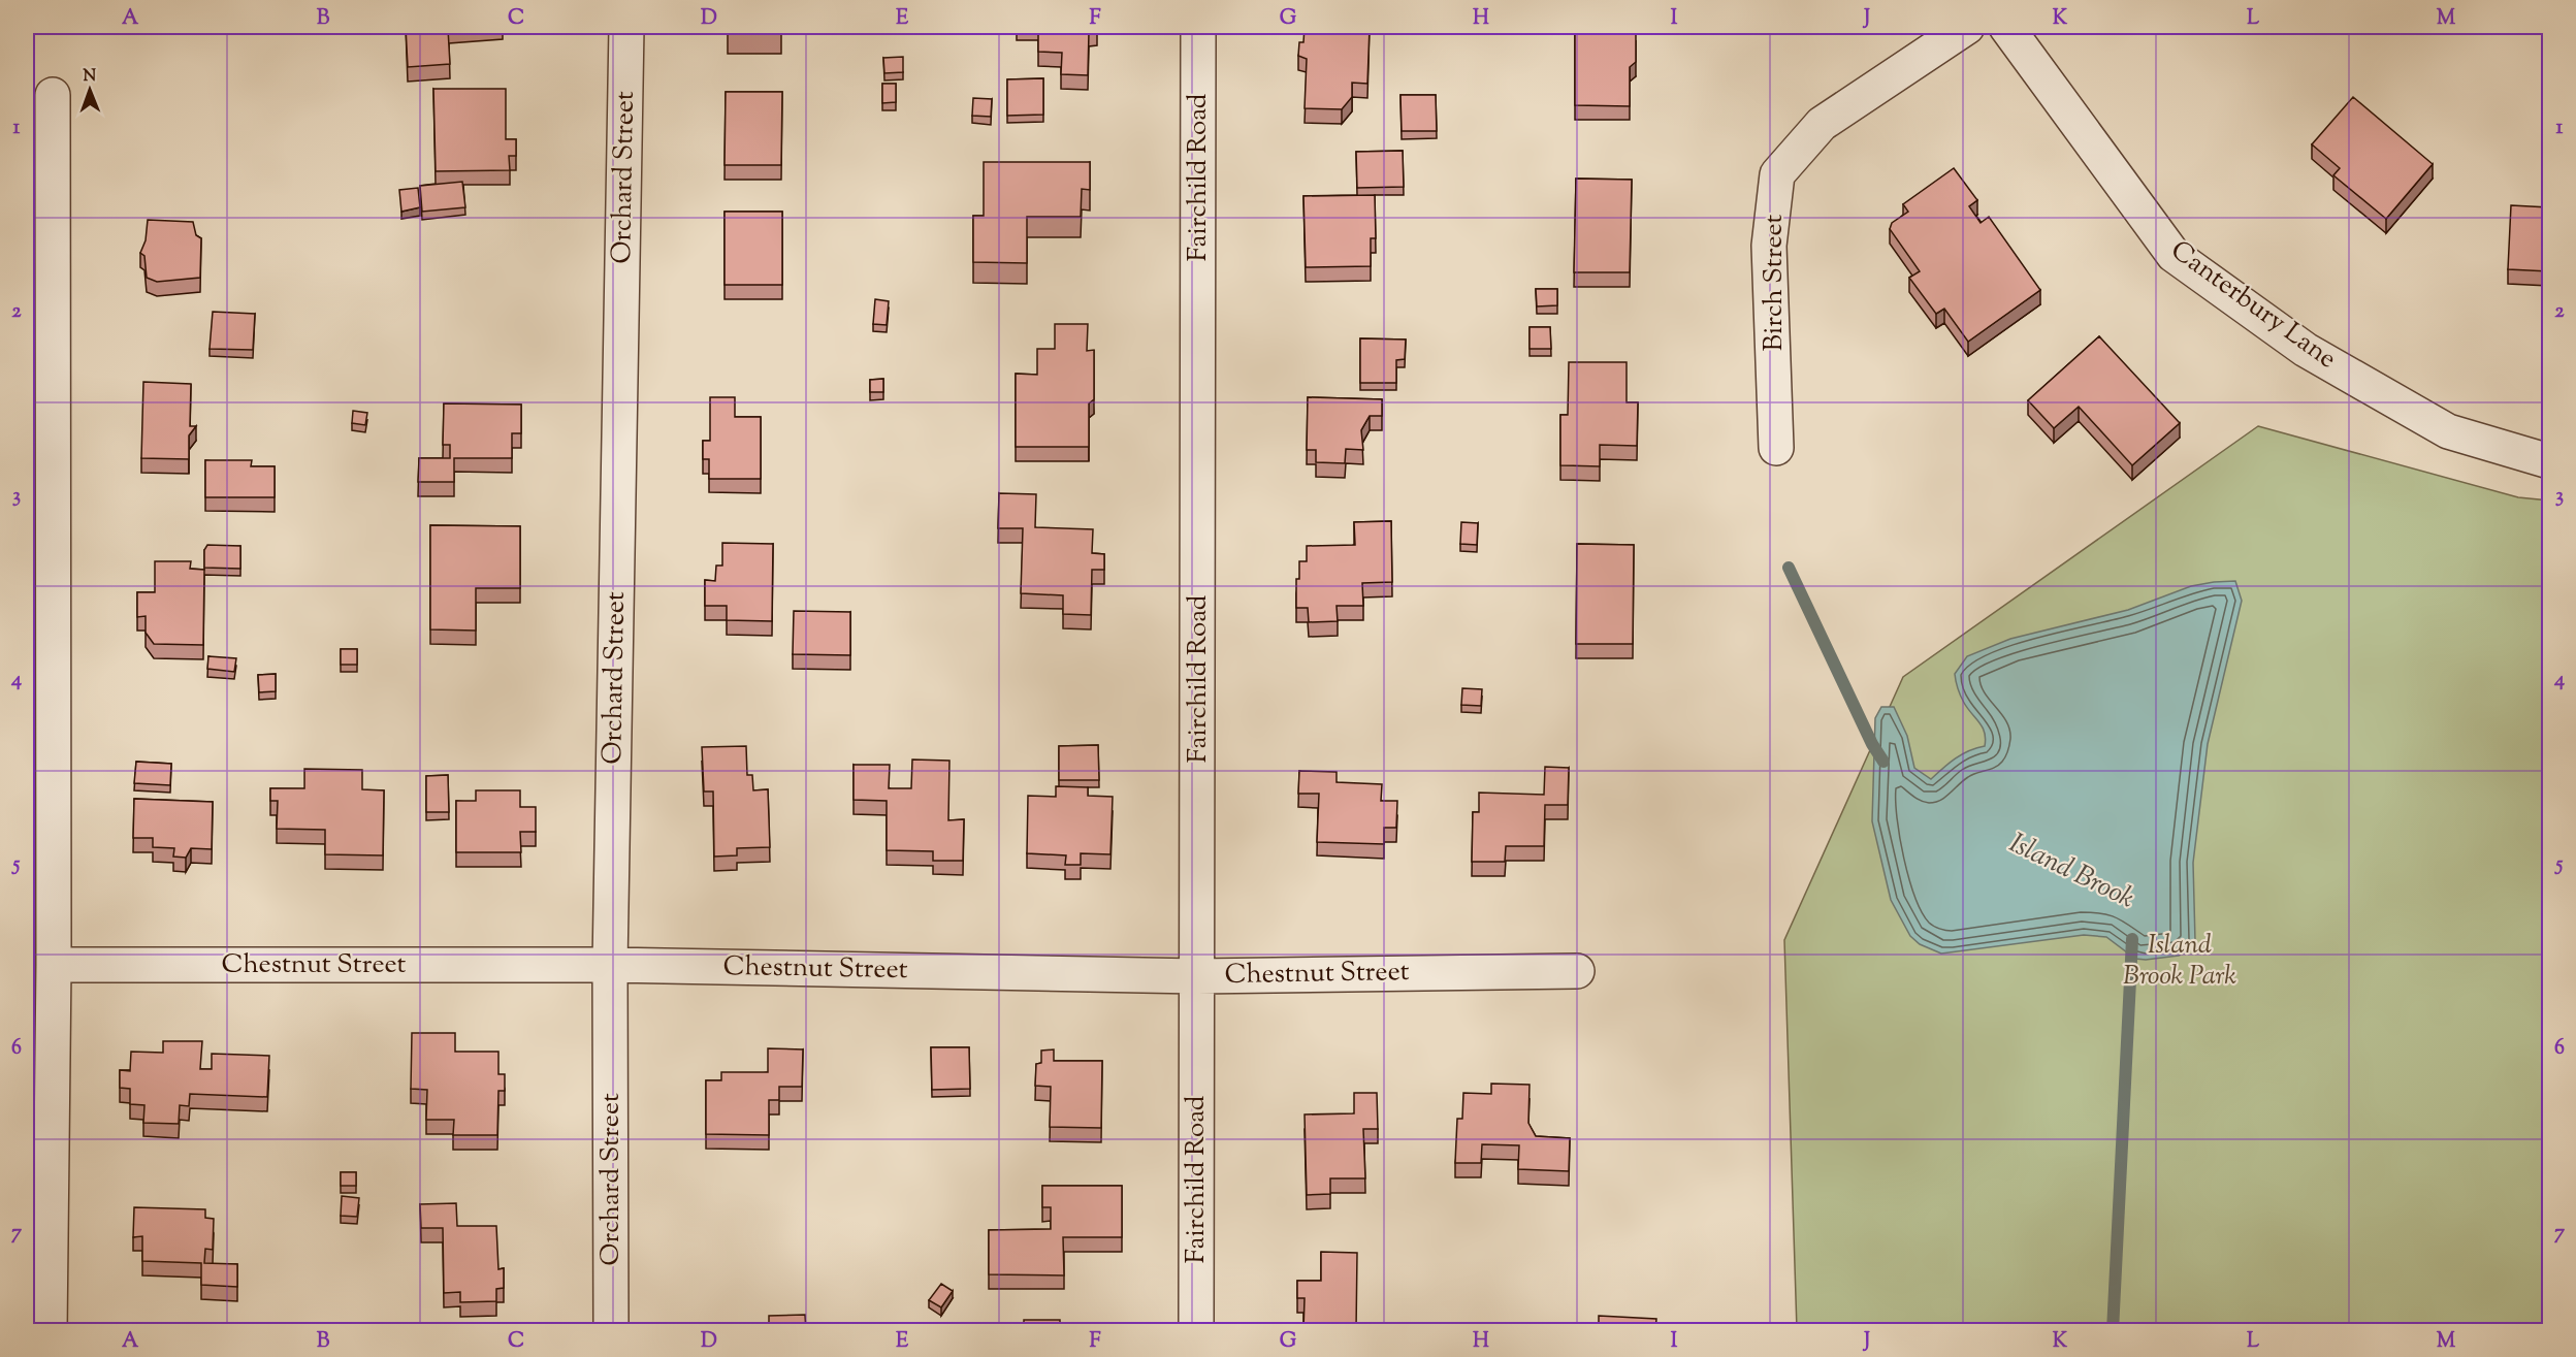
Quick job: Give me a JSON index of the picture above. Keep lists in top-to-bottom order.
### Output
{
  "streets": {
    "street": [
      "Orchard Street",
      "Fairchild Road",
      "Birch Street",
      "Canterbury Lane",
      "Chestnut Street"
    ]
  },
  "crossings": [
    ["Orchard Street", "Chestnut Street"],
    ["Fairchild Road", "Chestnut Street"]
  ],
  "water": ["Island Brook"],
  "parks": ["Island Brook Park"],
  "north": "top",
  "grid": {
    "columns": [
      "A",
      "B",
      "C",
      "D",
      "E",
      "F",
      "G",
      "H",
      "I",
      "J",
      "K",
      "L",
      "M"
    ],
    "rows": [
      "1",
      "2",
      "3",
      "4",
      "5",
      "6",
      "7"
    ]
  }
}
